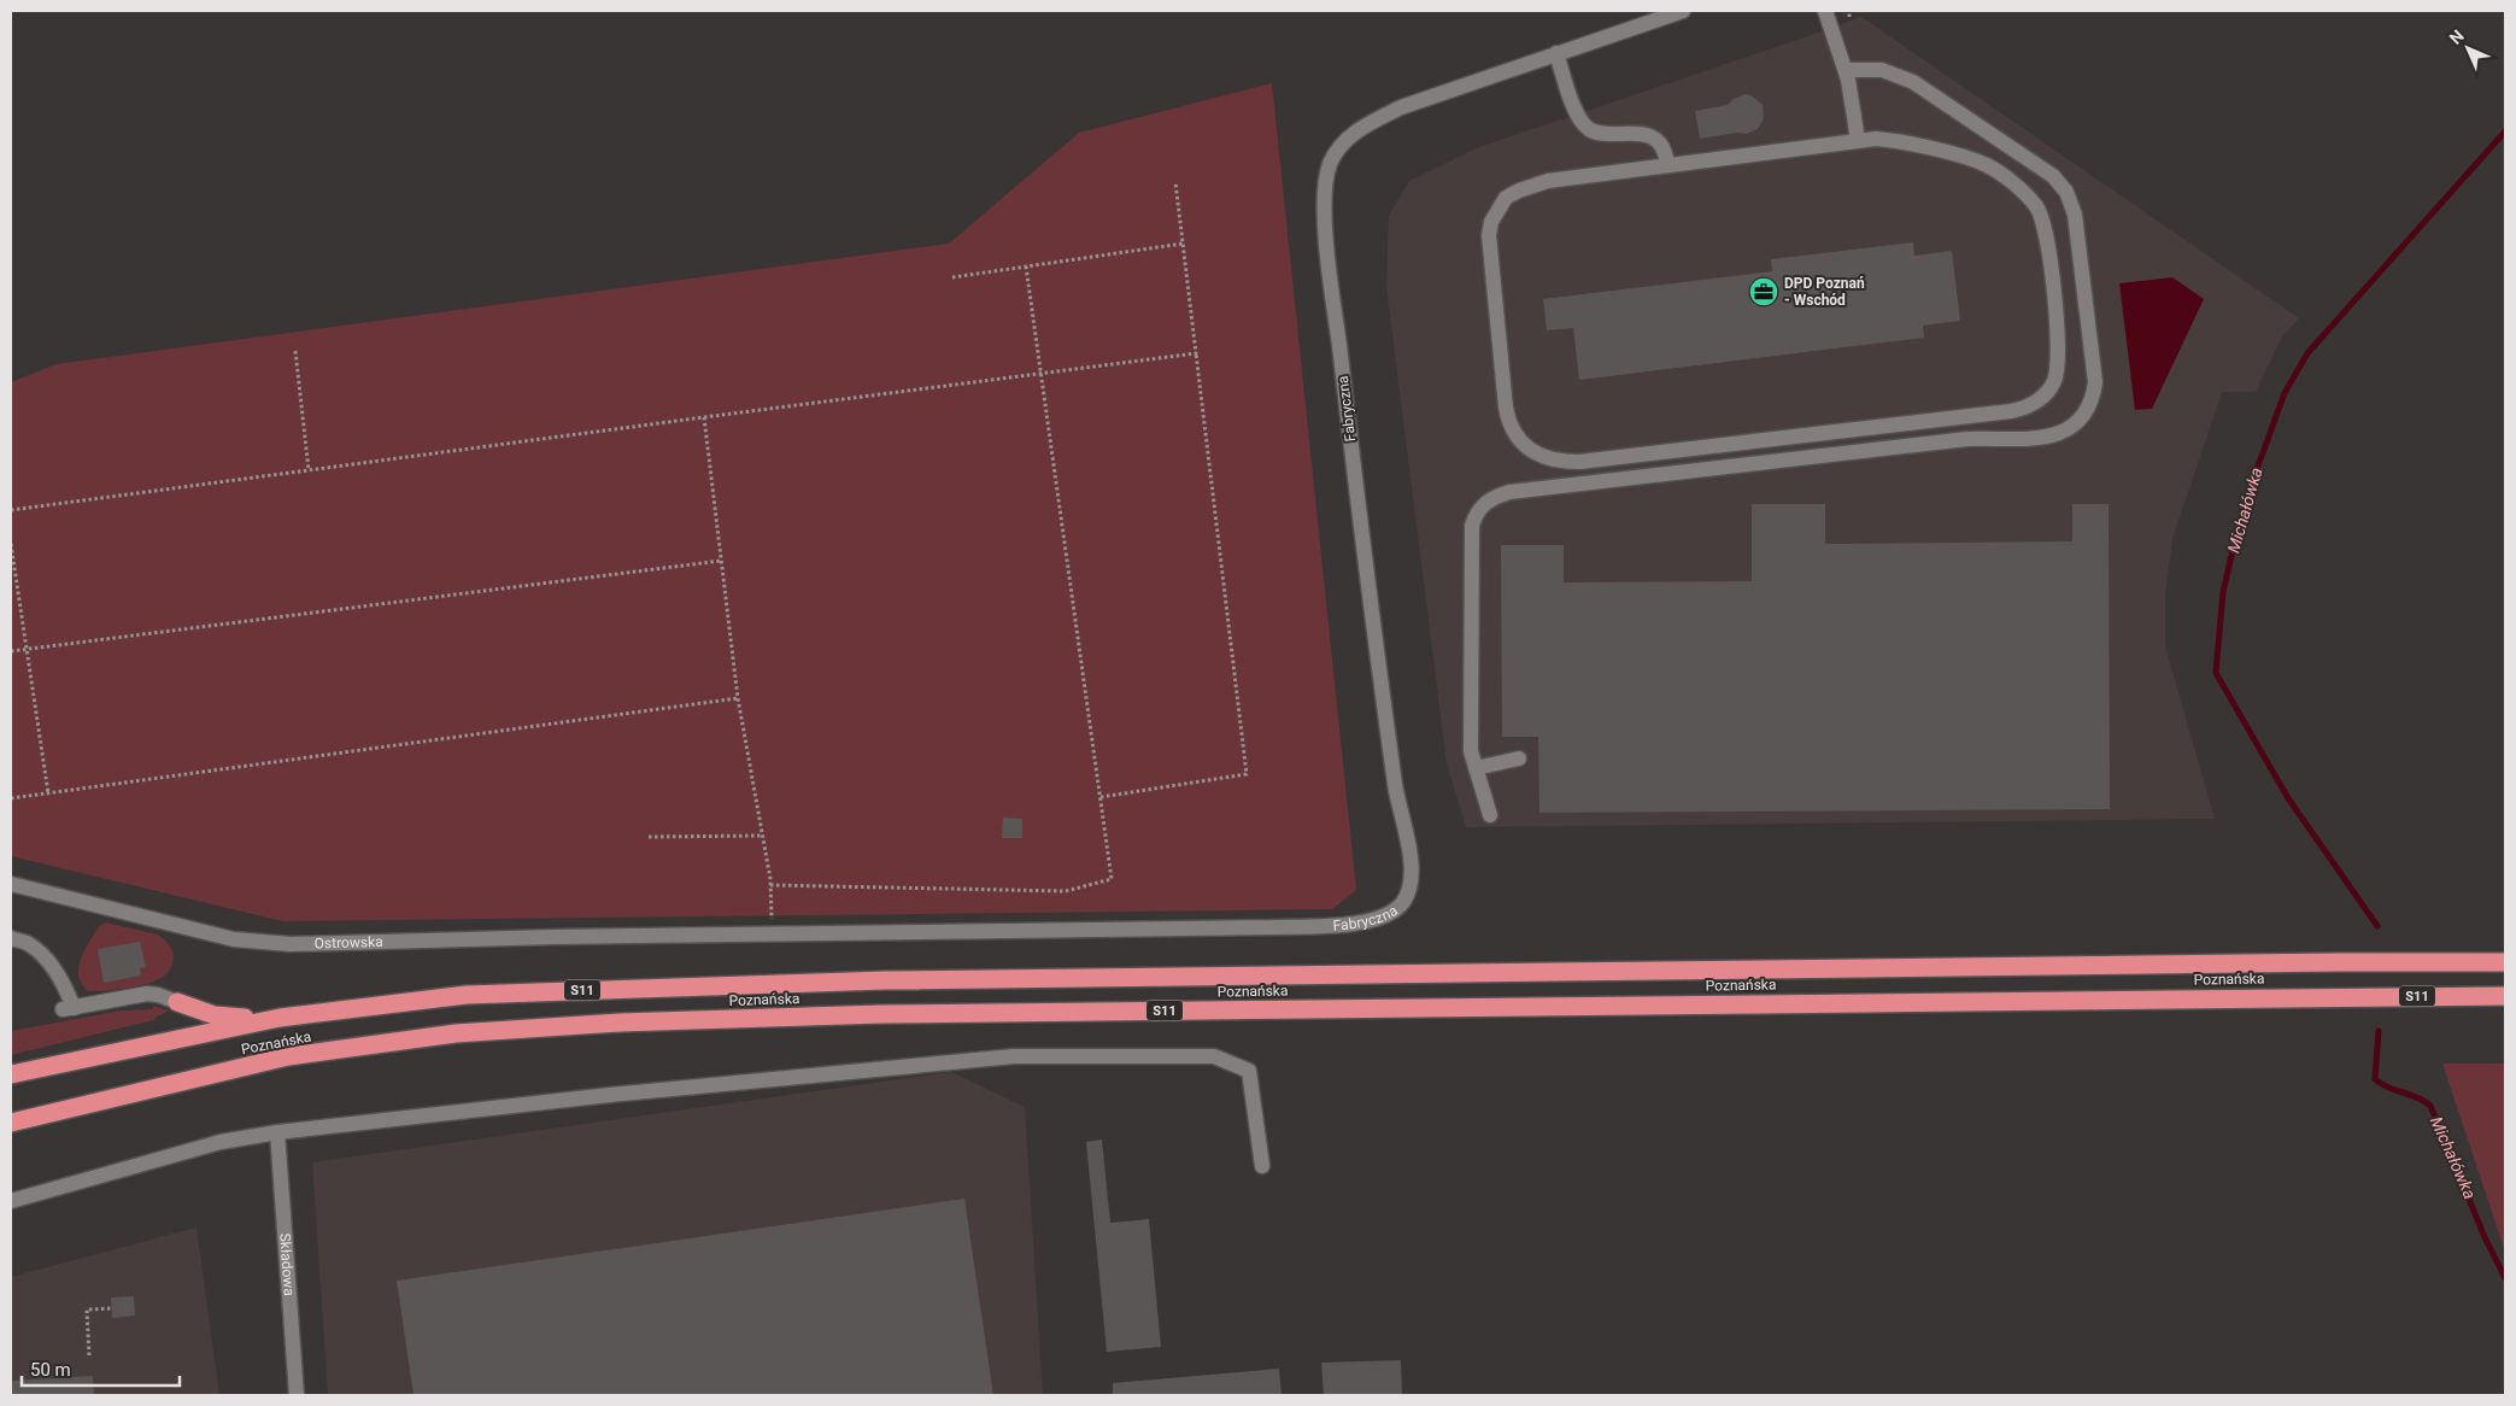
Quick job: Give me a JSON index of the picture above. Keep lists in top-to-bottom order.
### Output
{
  "streets": {
    "highway": ["Poznańska", "S11"],
    "street": ["Fabryczna", "Ostrowska", "Składowa"]
  },
  "crossings": [
    ["Fabryczna", "Ostrowska"]
  ],
  "water": ["Michałówka"],
  "places": {
    "office": ["DPD Poznań - Wschód"]
  },
  "scale_bar": "50 m",
  "north": "top left"
}
